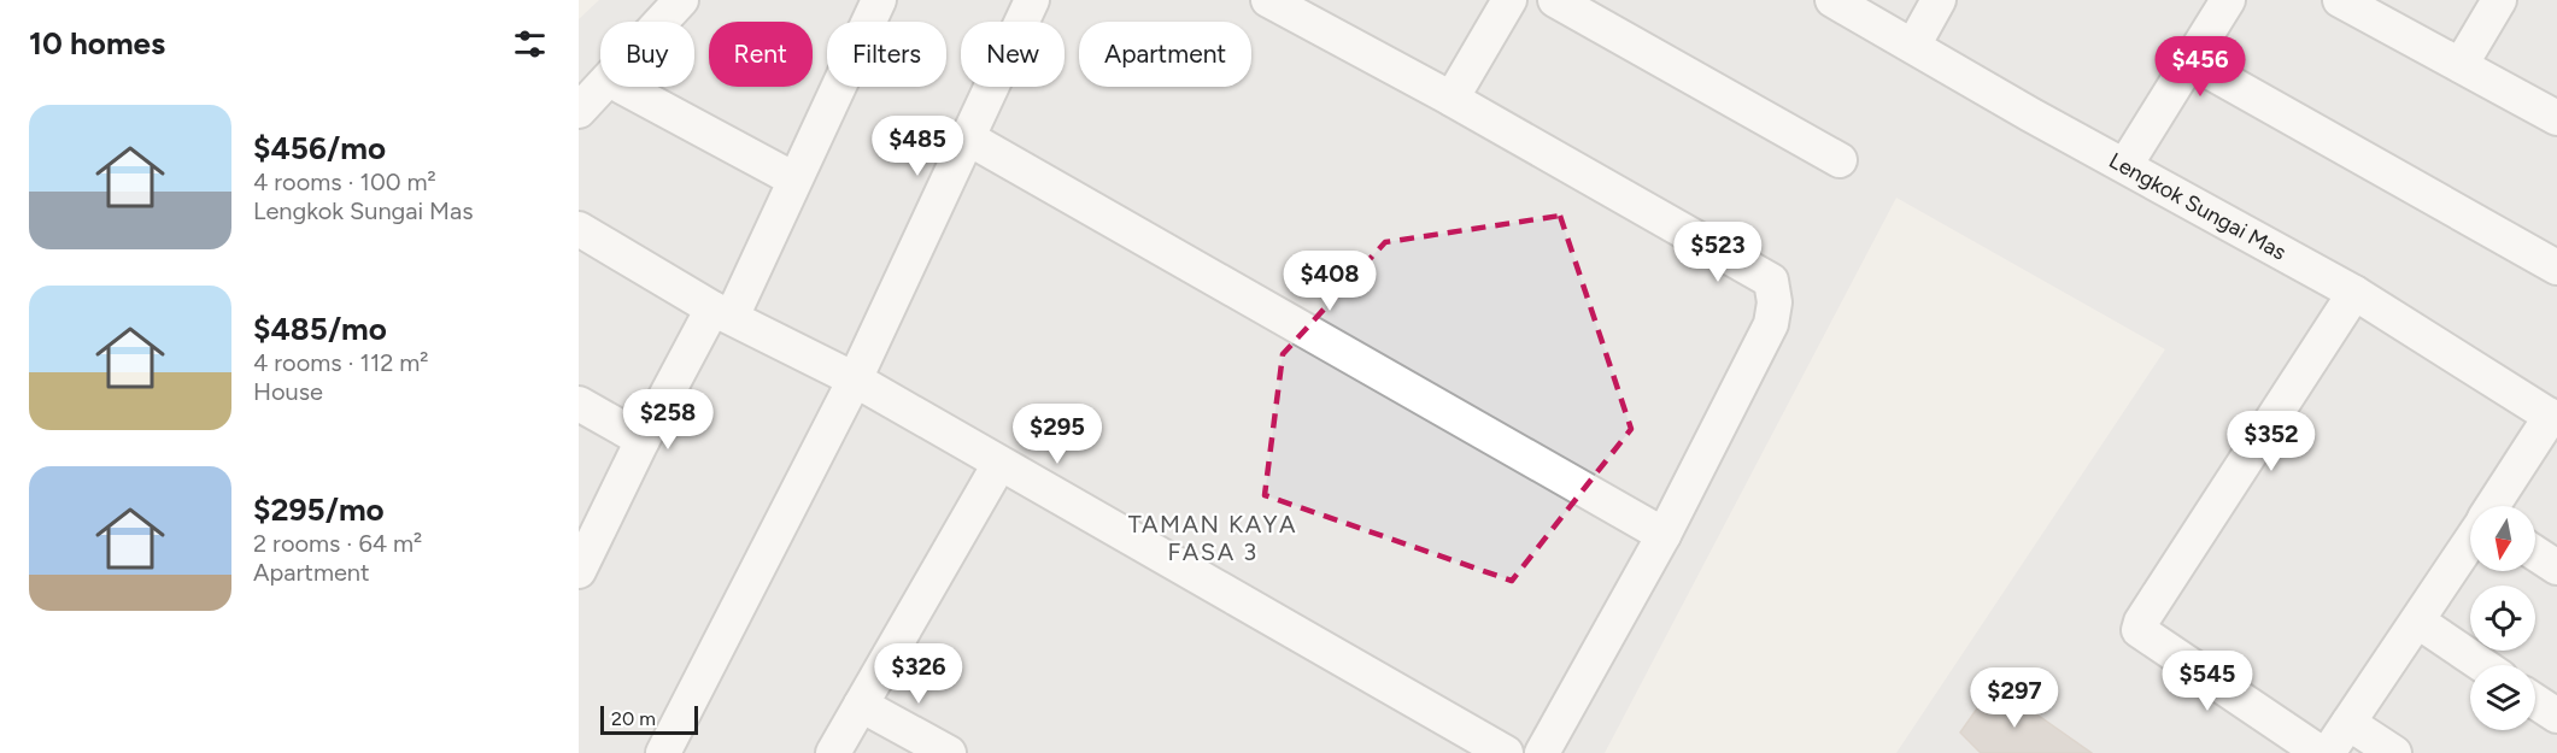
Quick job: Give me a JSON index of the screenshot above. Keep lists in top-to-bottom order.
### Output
{
  "streets": {
    "street": ["Lengkok Sungai Mas"]
  },
  "districts": ["TAMAN KAYA FASA 3"],
  "scale_bar": "20 m",
  "north": "bottom",
  "page": {
    "heading": "10 homes",
    "chip": [
      "Buy",
      "Rent",
      "Filters",
      "New",
      "Apartment"
    ],
    "price": [
      "$456",
      "$485",
      "$523",
      "$408",
      "$258",
      "$295",
      "$352",
      "$326",
      "$545",
      "$297"
    ],
    "list": [
      {
        "name": "$456/mo",
        "note": "4 rooms · 100 m² · Lengkok Sungai Mas"
      },
      {
        "name": "$485/mo",
        "note": "4 rooms · 112 m² · House"
      },
      {
        "name": "$295/mo",
        "note": "2 rooms · 64 m² · Apartment"
      }
    ],
    "scale": "20 m"
  }
}
